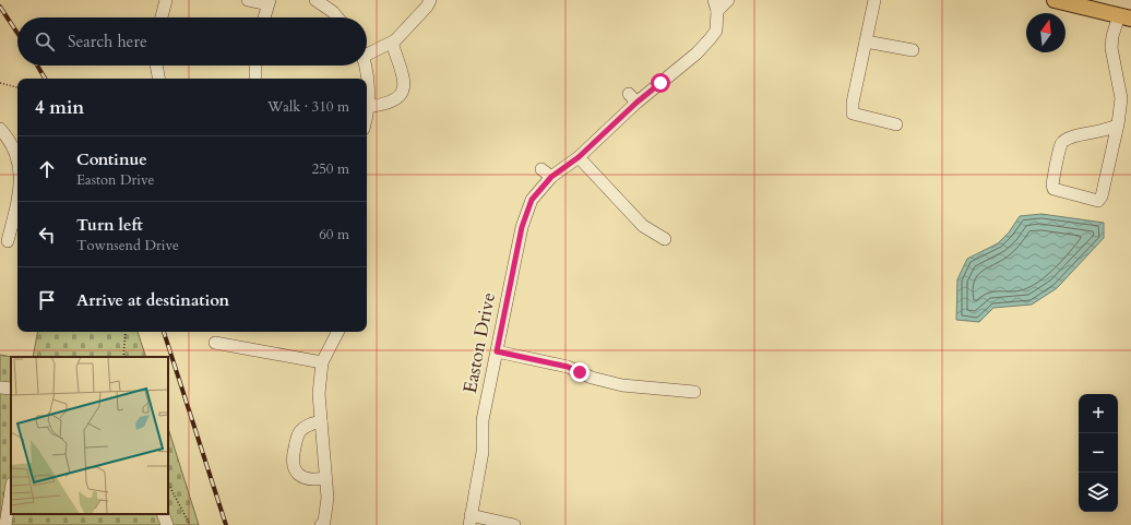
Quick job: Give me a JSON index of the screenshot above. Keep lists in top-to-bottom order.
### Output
{
  "streets": {
    "street": ["Easton Drive"]
  },
  "north": "top",
  "page": {
    "search": "Search here",
    "heading": ["4 min", "Walk · 310 m"],
    "list": [
      ["Continue", "Easton Drive", "250 m"],
      ["Turn left", "Townsend Drive", "60 m"],
      "Arrive at destination"
    ],
    "map_buttons": ["+", "−"]
  }
}
